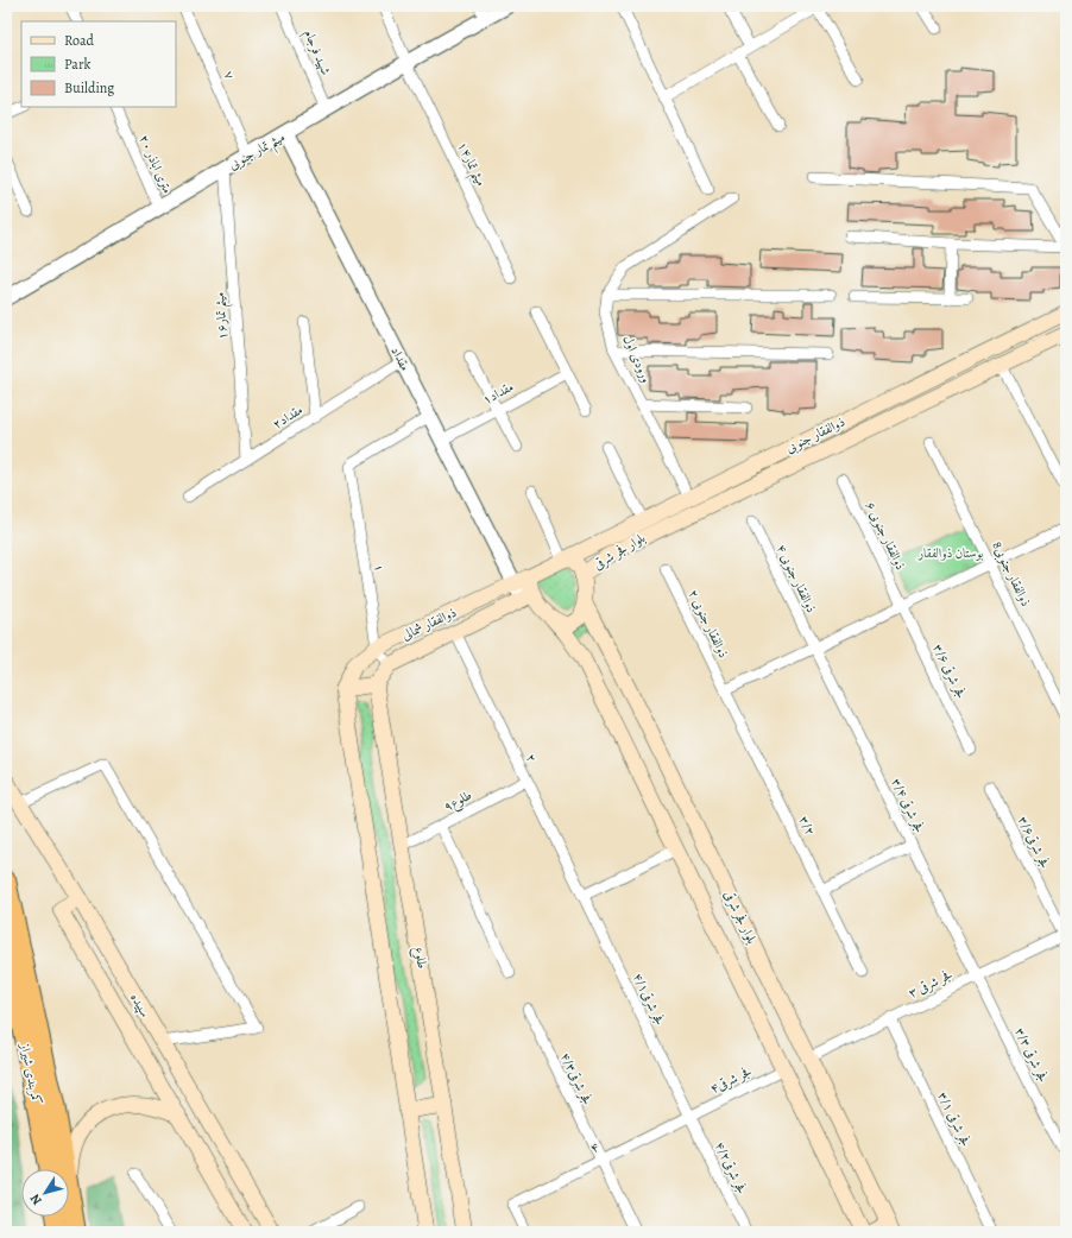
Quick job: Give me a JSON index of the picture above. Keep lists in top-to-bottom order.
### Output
{
  "streets": {
    "highway": ["کمربندی شیراز"],
    "main road": [
      "ذوالفقار جنوبی",
      "بلوار فجر شرقی",
      "ذوالفقار شمالی",
      "طلوع",
      "سپیده"
    ],
    "street": [
      "شهید فرجام",
      "۷",
      "میثم تمار جنوبی",
      "۲۰ متری اباذر",
      "میثم تمار۱۴",
      "میثم تمار۱۶",
      "مقداد",
      "ورودی اول",
      "مقداد۱",
      "مقداد۲",
      "۶ ذوالفقار جنوبی",
      "۱",
      "8ذوالفقار جنوبی",
      "۴ ذوالفقار جنوبی",
      "۲ ذوالفقار جنوبی",
      "۳/۶ فجر شرقی",
      "۲",
      "طلوع۹",
      "۳/۴ فجر شرقی",
      "۳/۲",
      "فجر شرقی۳/۶",
      "۳ فجر شرقی",
      "فجر شرقی۴/۱",
      "۳/۳ فجر شرقی",
      "فجر شرقی۴/۳",
      "فجر شرقی۴",
      "۳/۱ فجر شرقی",
      "۴",
      "فجر شرقی۴/۲"
    ]
  },
  "crossings": [
    ["شهید فرجام", "میثم تمار جنوبی"],
    ["۷", "میثم تمار جنوبی"],
    ["میثم تمار جنوبی", "۲۰ متری اباذر"],
    ["میثم تمار جنوبی", "میثم تمار۱۴"],
    ["میثم تمار جنوبی", "میثم تمار۱۶"],
    ["میثم تمار جنوبی", "مقداد"],
    ["میثم تمار۱۶", "مقداد۲"],
    ["مقداد", "مقداد۱"],
    ["مقداد", "مقداد۲"],
    ["مقداد", "ذوالفقار جنوبی"],
    ["مقداد", "بلوار فجر شرقی"],
    ["مقداد", "۱"],
    ["مقداد", "ذوالفقار شمالی"],
    ["ورودی اول", "ذوالفقار جنوبی"],
    ["ذوالفقار جنوبی", "بلوار فجر شرقی"],
    ["ذوالفقار جنوبی", "ذوالفقار شمالی"],
    ["۶ ذوالفقار جنوبی", "۳/۶ فجر شرقی"],
    ["بلوار فجر شرقی", "ذوالفقار شمالی"],
    ["بلوار فجر شرقی", "۳ فجر شرقی"],
    ["۱", "ذوالفقار شمالی"],
    ["۴ ذوالفقار جنوبی", "۳/۴ فجر شرقی"],
    ["ذوالفقار شمالی", "۲"],
    ["ذوالفقار شمالی", "طلوع"],
    ["۲ ذوالفقار جنوبی", "۳/۲"],
    ["۲", "طلوع۹"],
    ["۲", "فجر شرقی۴/۱"],
    ["طلوع۹", "طلوع"],
    ["۳/۴ فجر شرقی", "۳ فجر شرقی"],
    ["۳/۴ فجر شرقی", "۳/۳ فجر شرقی"],
    ["فجر شرقی۳/۶", "۳ فجر شرقی"],
    ["۳ فجر شرقی", "۳/۳ فجر شرقی"],
    ["۳ فجر شرقی", "۳/۱ فجر شرقی"],
    ["فجر شرقی۴/۱", "فجر شرقی۴"],
    ["فجر شرقی۴/۱", "۴"],
    ["فجر شرقی۴/۱", "فجر شرقی۴/۲"],
    ["فجر شرقی۴/۳", "۴"],
    ["فجر شرقی۴", "۴"],
    ["فجر شرقی۴", "فجر شرقی۴/۲"],
    ["۴", "فجر شرقی۴/۲"]
  ],
  "parks": ["بوستان ذوالفقار"],
  "legend": ["Road", "Park", "Building"],
  "north": "bottom left"
}
